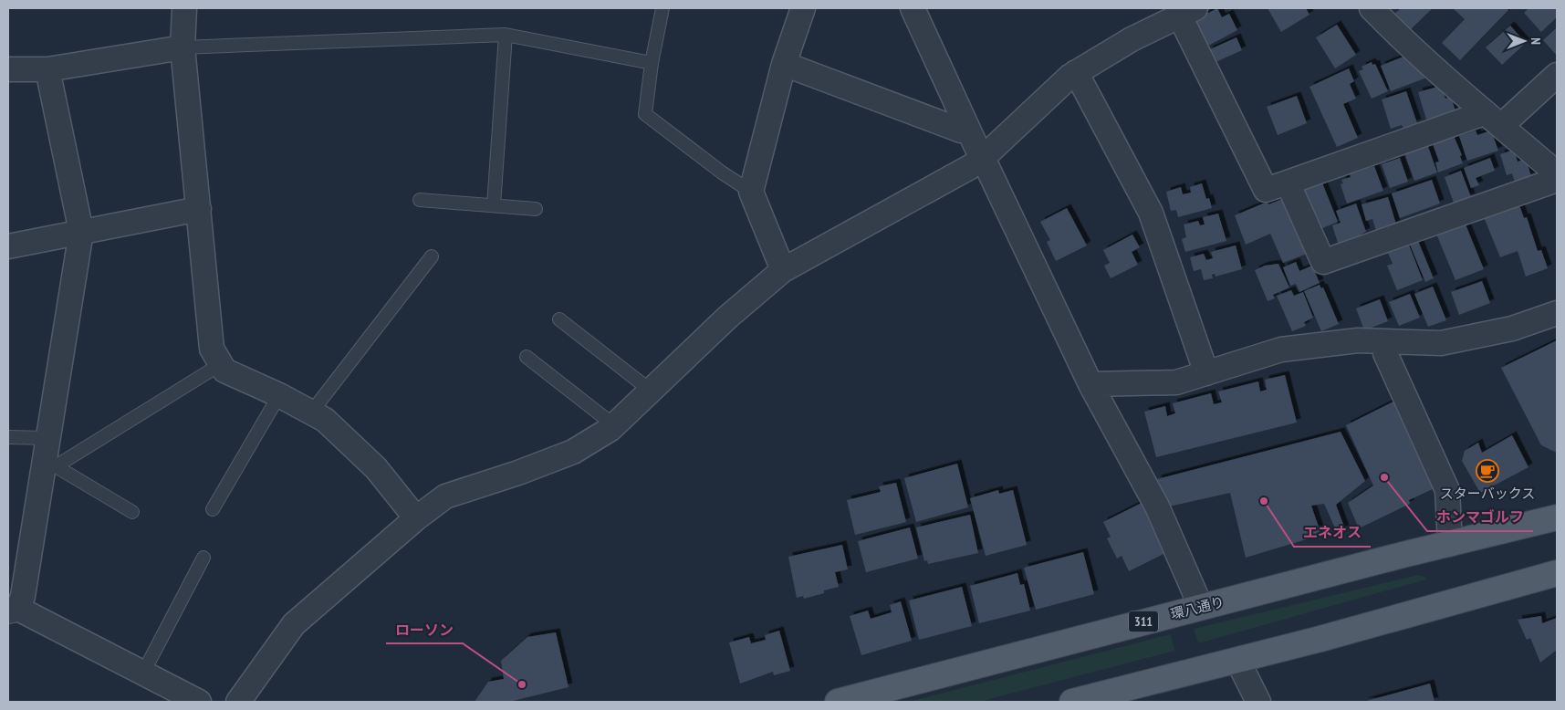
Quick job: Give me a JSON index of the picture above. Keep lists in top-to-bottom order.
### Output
{
  "streets": {
    "main road": ["環八通り", "311"]
  },
  "places": {
    "cafe": ["スターバックス"],
    "other": ["ホンマゴルフ", "エネオス", "ローソン"]
  },
  "north": "right"
}
